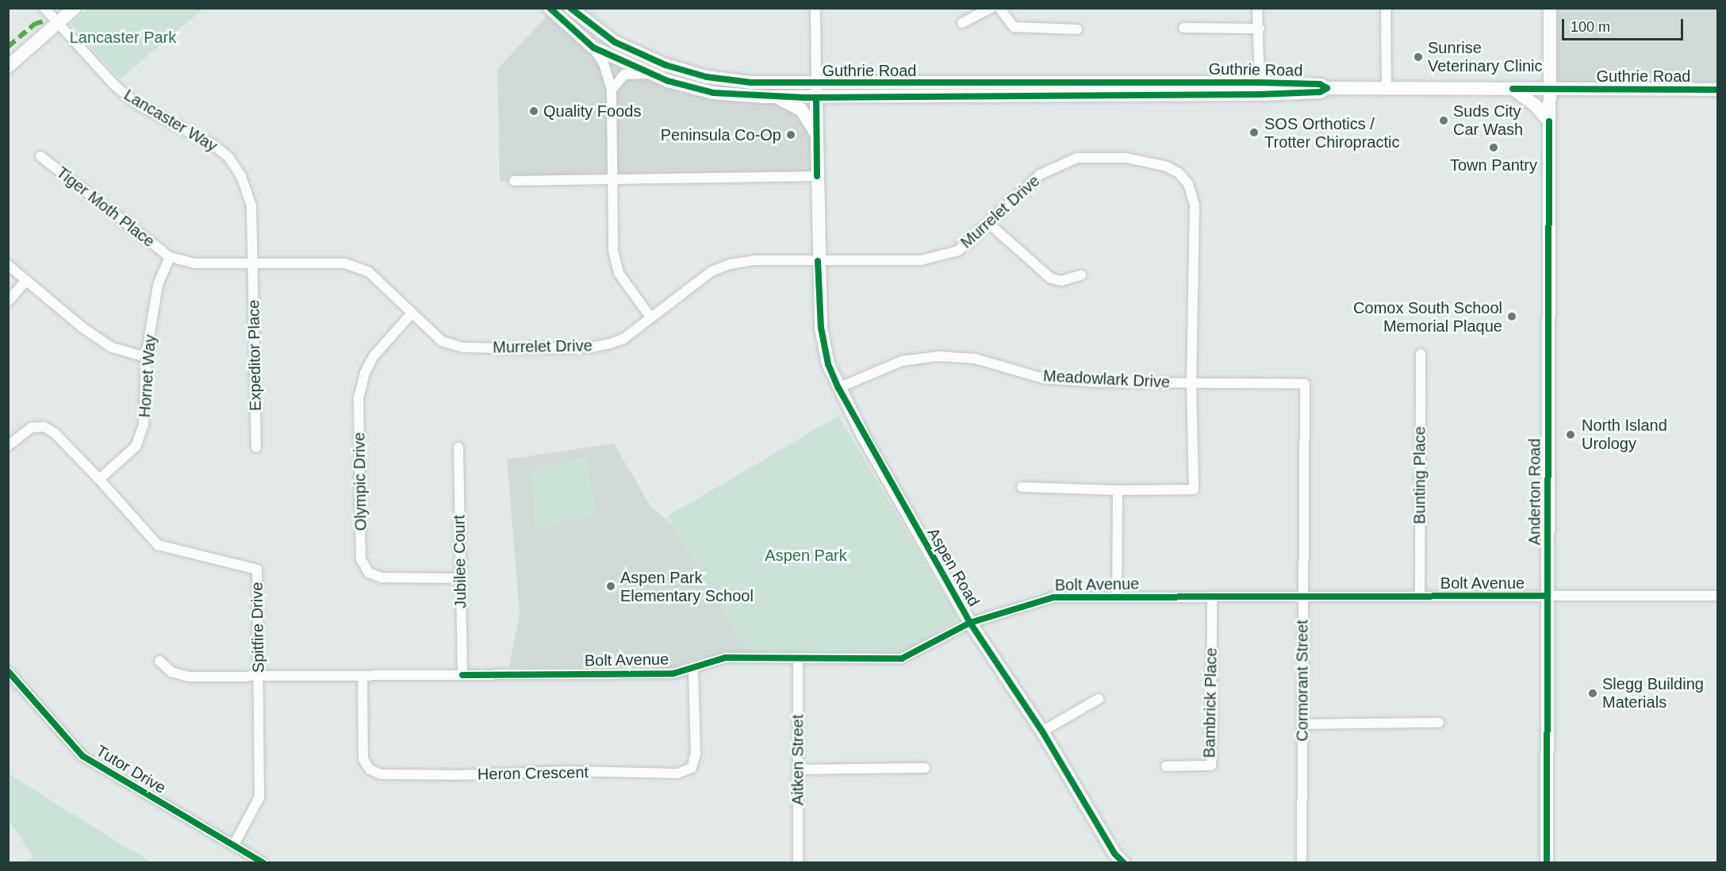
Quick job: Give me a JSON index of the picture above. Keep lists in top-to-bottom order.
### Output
{
  "streets": {
    "main road": ["Guthrie Road", "Anderton Road", "Aspen Road"],
    "street": [
      "Lancaster Way",
      "Tiger Moth Place",
      "Murrelet Drive",
      "Expeditor Place",
      "Hornet Way",
      "Meadowlark Drive",
      "Bunting Place",
      "Olympic Drive",
      "Jubilee Court",
      "Bolt Avenue",
      "Spitfire Drive",
      "Cormorant Street",
      "Bambrick Place",
      "Aitken Street",
      "Tutor Drive",
      "Heron Crescent"
    ]
  },
  "crossings": [
    ["Guthrie Road", "Anderton Road"],
    ["Guthrie Road", "Aspen Road"],
    ["Lancaster Way", "Murrelet Drive"],
    ["Lancaster Way", "Expeditor Place"],
    ["Tiger Moth Place", "Murrelet Drive"],
    ["Tiger Moth Place", "Hornet Way"],
    ["Murrelet Drive", "Expeditor Place"],
    ["Murrelet Drive", "Hornet Way"],
    ["Murrelet Drive", "Meadowlark Drive"],
    ["Murrelet Drive", "Olympic Drive"],
    ["Murrelet Drive", "Aspen Road"],
    ["Hornet Way", "Spitfire Drive"],
    ["Meadowlark Drive", "Aspen Road"],
    ["Meadowlark Drive", "Cormorant Street"],
    ["Bunting Place", "Bolt Avenue"],
    ["Olympic Drive", "Jubilee Court"],
    ["Anderton Road", "Bolt Avenue"],
    ["Jubilee Court", "Bolt Avenue"],
    ["Aspen Road", "Bolt Avenue"],
    ["Bolt Avenue", "Spitfire Drive"],
    ["Bolt Avenue", "Cormorant Street"],
    ["Bolt Avenue", "Bambrick Place"],
    ["Bolt Avenue", "Aitken Street"],
    ["Bolt Avenue", "Heron Crescent"],
    ["Spitfire Drive", "Tutor Drive"]
  ],
  "parks": ["Lancaster Park", "Aspen Park"],
  "places": [
    "Sunrise Veterinary Clinic",
    "Quality Foods",
    "Suds City Car Wash",
    "SOS Orthotics / Trotter Chiropractic",
    "Peninsula Co-Op",
    "Town Pantry",
    "Comox South School Memorial Plaque",
    "North Island Urology",
    "Aspen Park Elementary School",
    "Slegg Building Materials"
  ],
  "scale_bar": "100 m"
}
